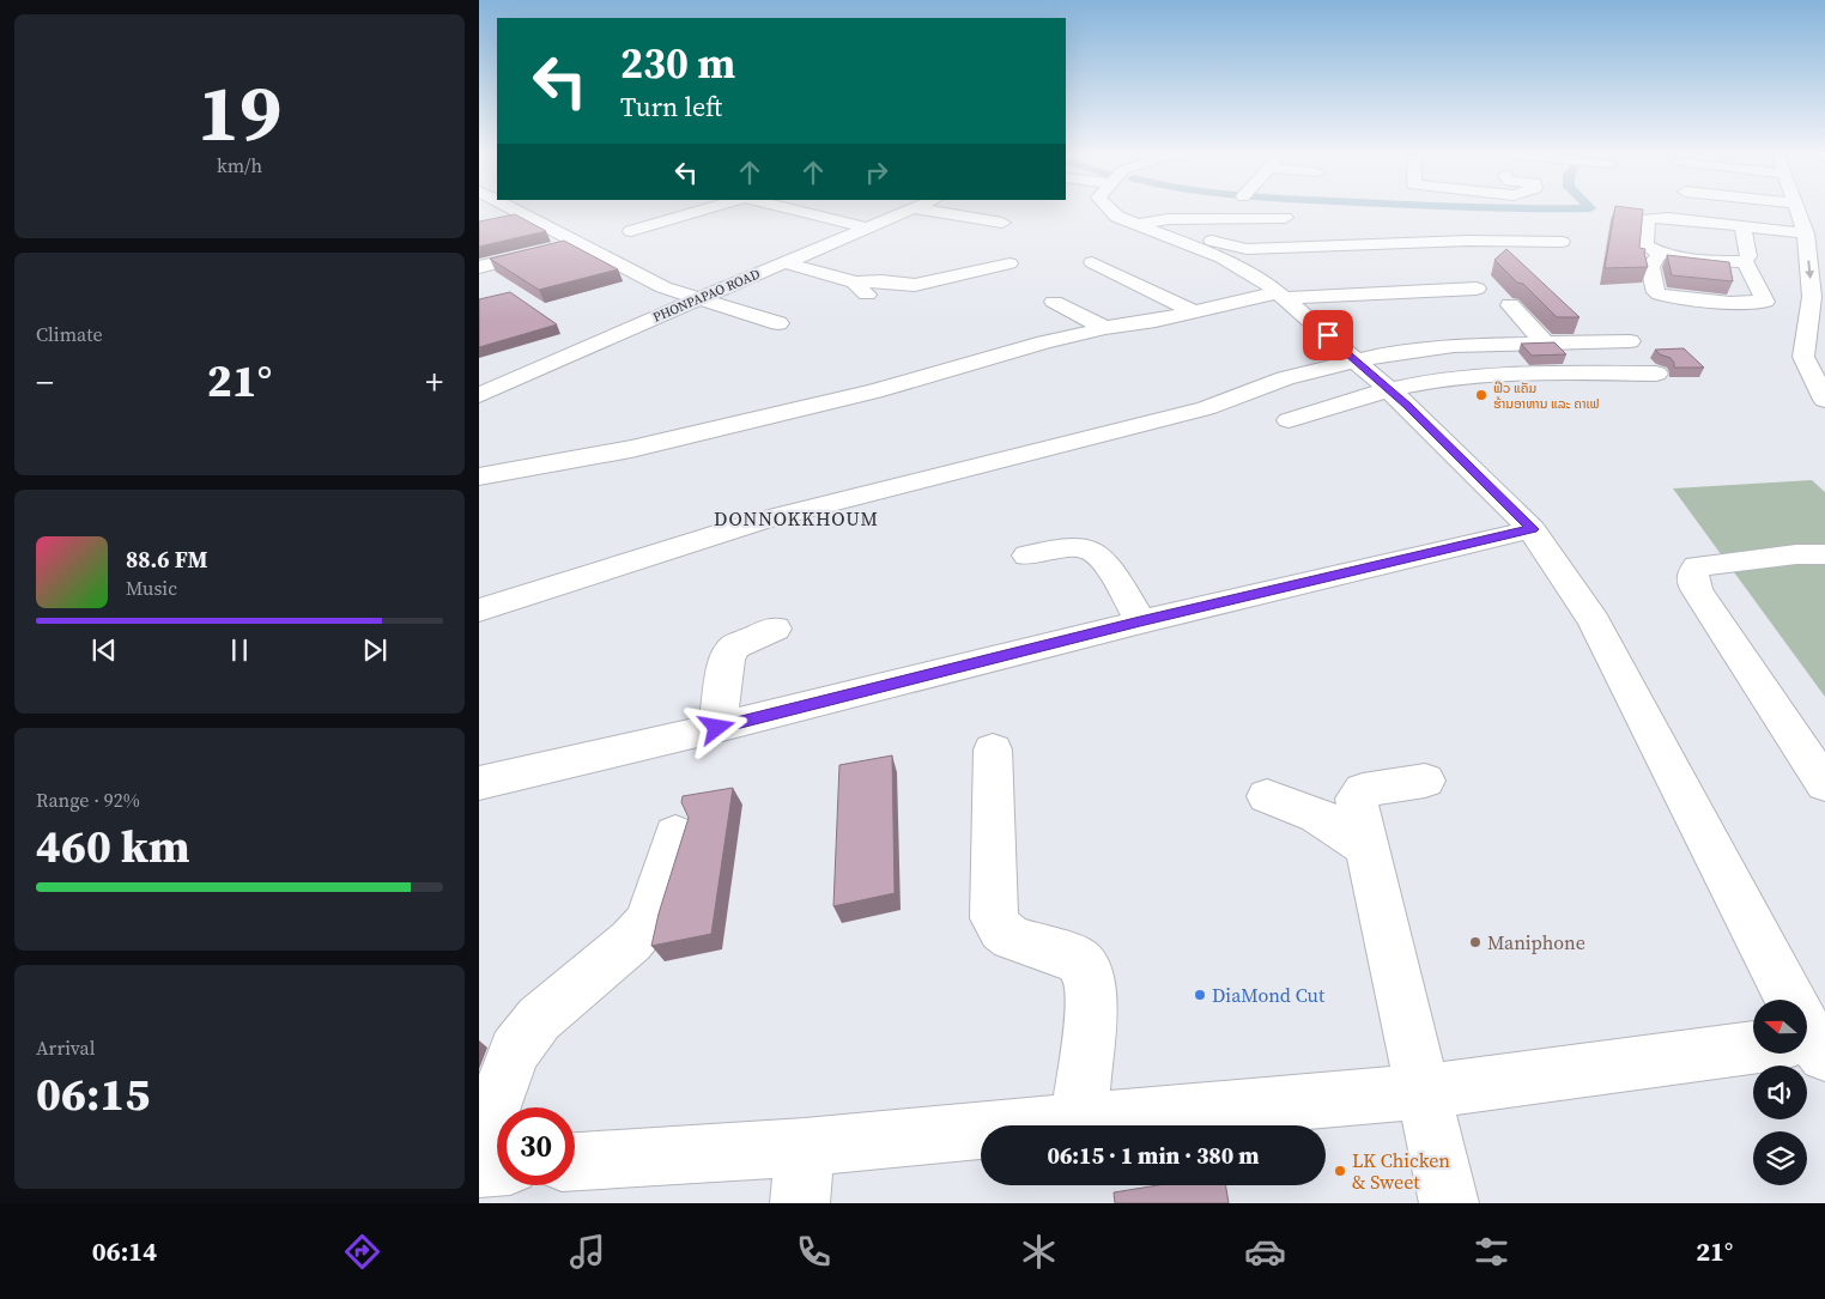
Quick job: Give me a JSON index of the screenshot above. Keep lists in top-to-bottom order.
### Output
{
  "streets": {
    "street": ["PHONPAPAO ROAD"]
  },
  "districts": ["DONNOKKHOUM"],
  "places": [
    "ຟິວ ແຄັມ ຮ້ານອາຫານ ແລະ ຄາເຟ",
    "Maniphone",
    "DiaMond Cut",
    "LK Chicken & Sweet"
  ],
  "north": "left",
  "page": {
    "tile": [
      ["19", "km/h"],
      "Climate",
      ["Range · 92%", "460 km"],
      ["Arrival", "06:15"]
    ],
    "turn": ["230 m", "Turn left"],
    "heat": ["−", "21°", "+"],
    "song": ["88.6 FM", "Music"],
    "limit": "30",
    "trip": "06:15 · 1 min · 380 m",
    "tabs": ["06:14", "21°"]
  }
}
